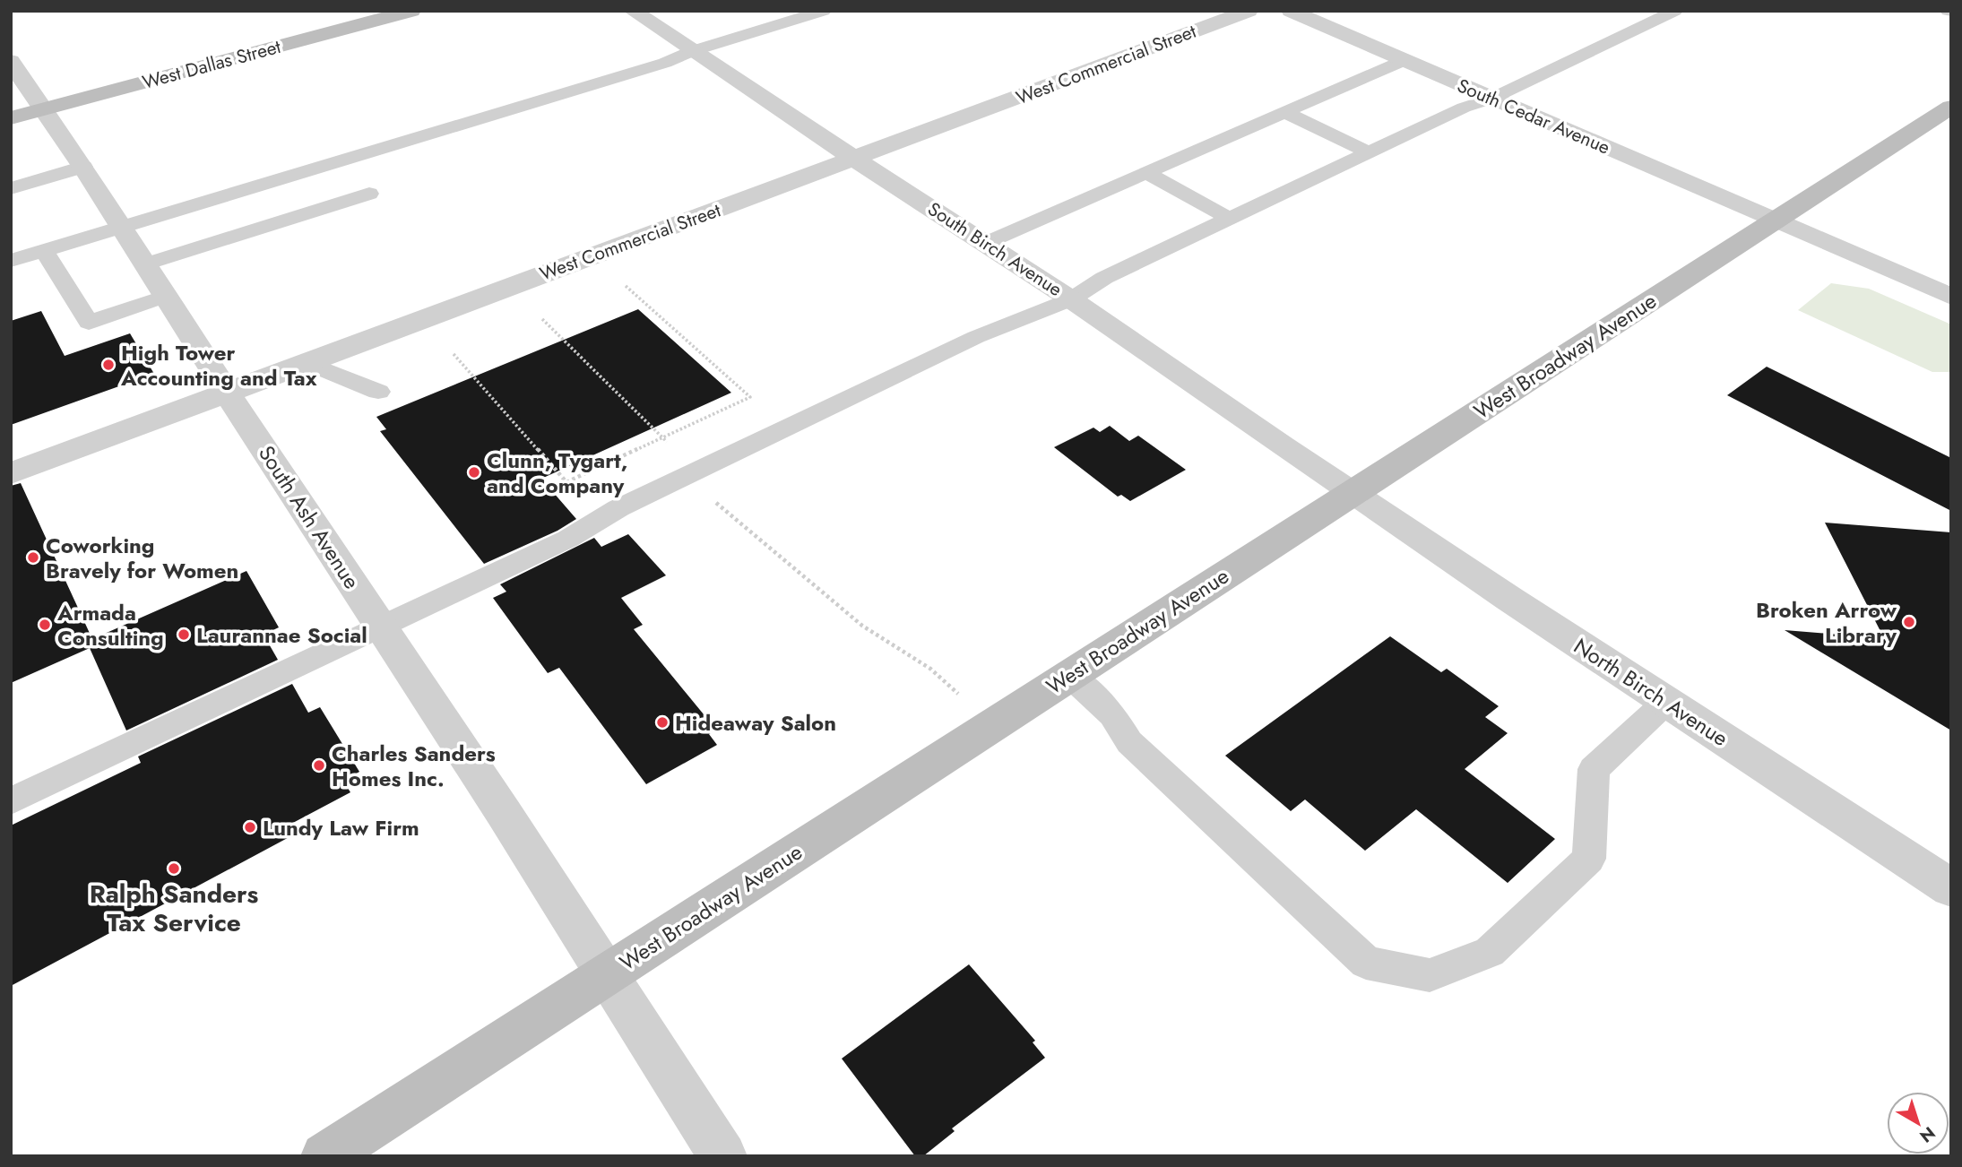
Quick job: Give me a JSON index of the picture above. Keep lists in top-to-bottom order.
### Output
{
  "streets": {
    "street": [
      "West Dallas Street",
      "West Commercial Street",
      "South Cedar Avenue",
      "South Birch Avenue",
      "West Broadway Avenue",
      "South Ash Avenue",
      "North Birch Avenue"
    ]
  },
  "crossings": [
    ["West Dallas Street", "South Ash Avenue"],
    ["West Commercial Street", "South Birch Avenue"],
    ["West Commercial Street", "South Ash Avenue"],
    ["South Cedar Avenue", "West Broadway Avenue"],
    ["South Birch Avenue", "West Broadway Avenue"],
    ["South Birch Avenue", "North Birch Avenue"],
    ["West Broadway Avenue", "South Ash Avenue"],
    ["West Broadway Avenue", "North Birch Avenue"]
  ],
  "places": [
    "High Tower Accounting and Tax",
    "Clunn, Tygart, and Company",
    "Coworking Bravely for Women",
    "Broken Arrow Library",
    "Armada Consulting",
    "Laurannae Social",
    "Hideaway Salon",
    "Charles Sanders Homes Inc.",
    "Lundy Law Firm",
    "Ralph Sanders Tax Service"
  ],
  "north": "bottom right"
}
